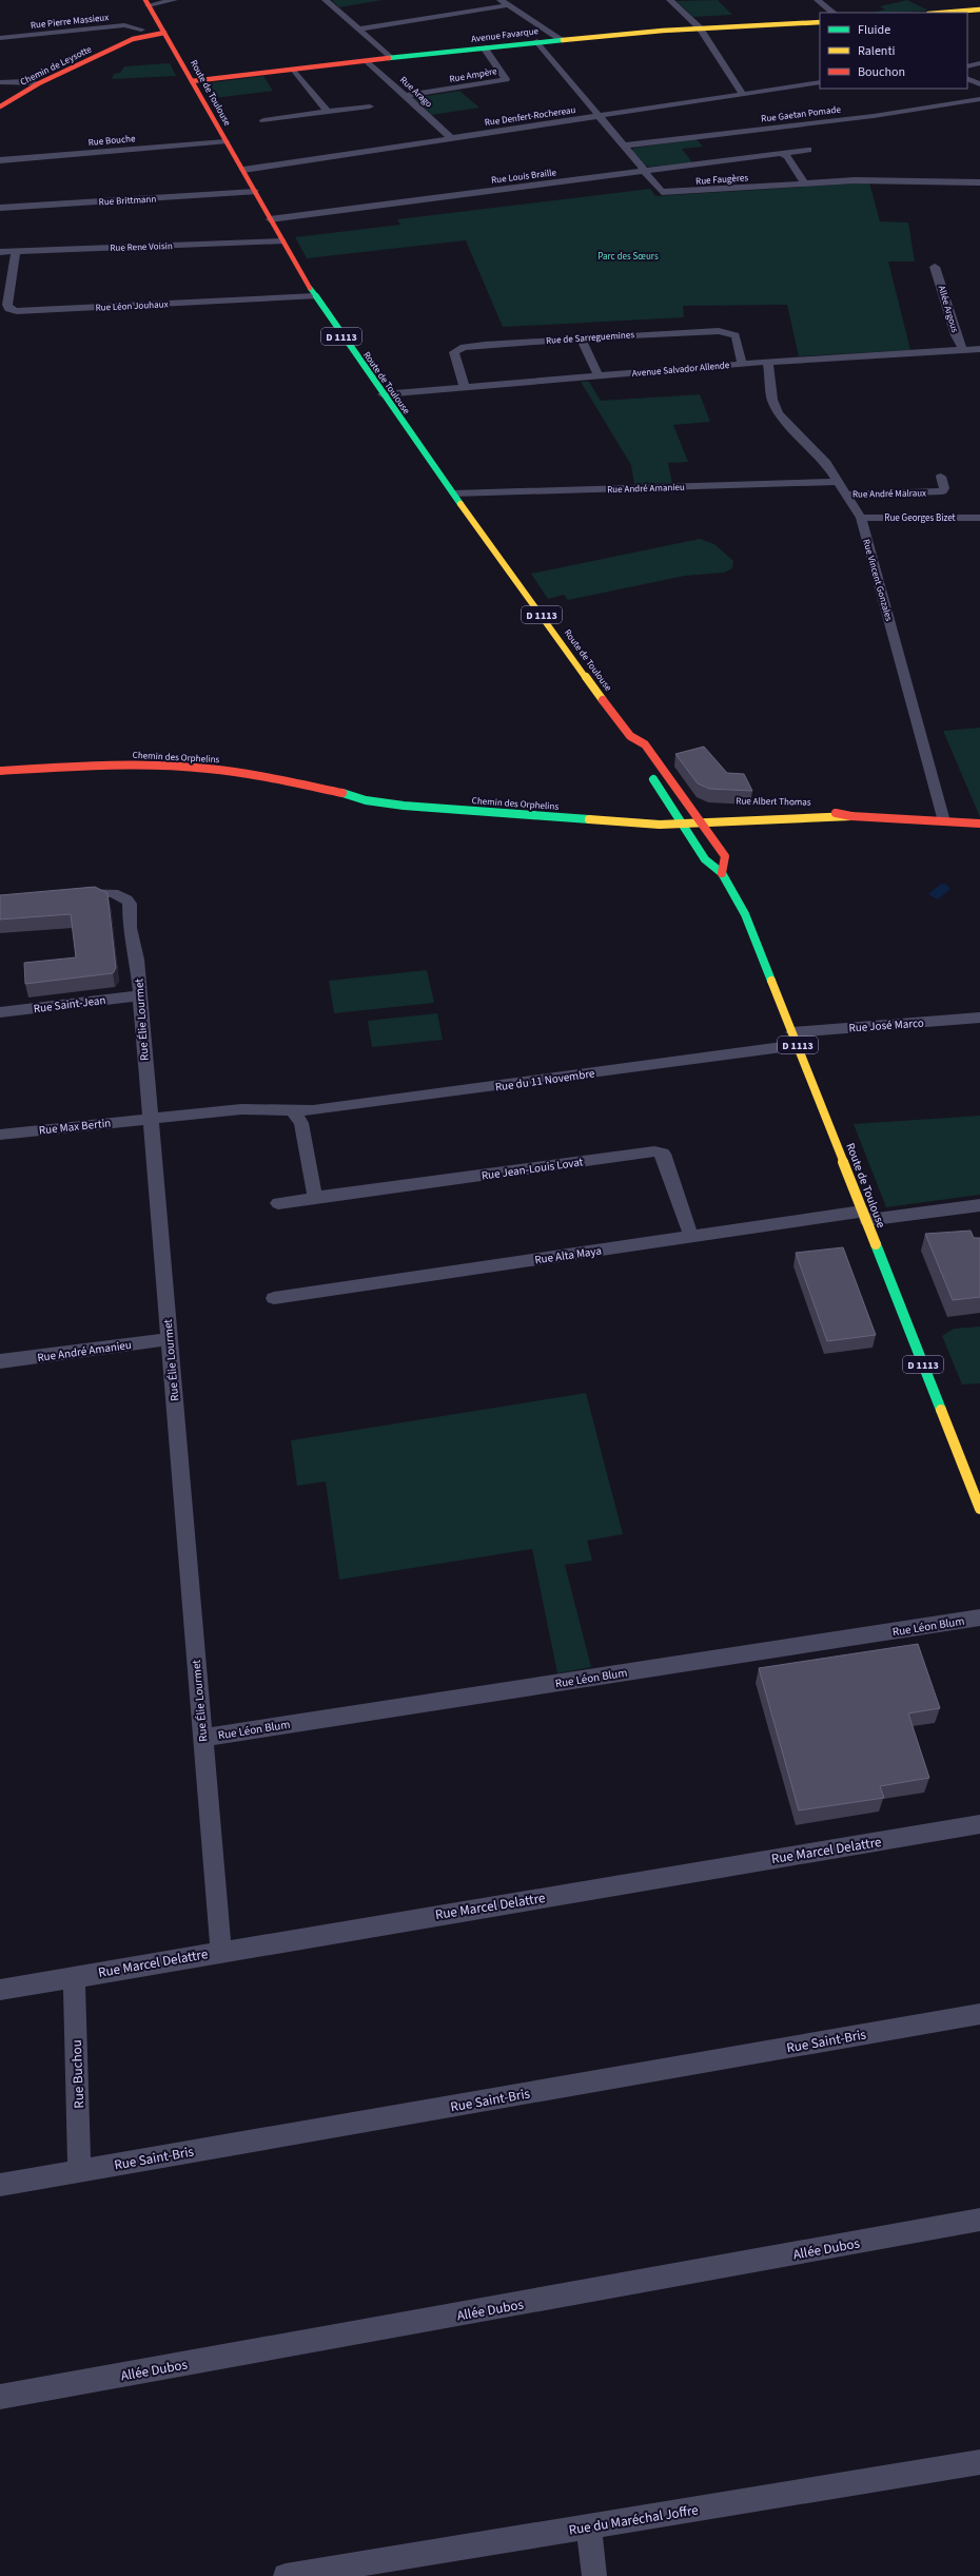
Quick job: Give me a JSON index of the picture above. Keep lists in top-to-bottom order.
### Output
{
  "streets": {
    "main road": [
      "Avenue Favarque",
      "Chemin de Leysotte",
      "Route de Toulouse",
      "D 1113",
      "Chemin des Orphelins",
      "Rue Albert Thomas"
    ],
    "street": [
      "Rue Pierre Massieux",
      "Rue Ampère",
      "Rue Arago",
      "Rue Gaetan Pomade",
      "Rue Denfert-Rochereau",
      "Rue Bouche",
      "Rue Louis Braille",
      "Rue Faugères",
      "Rue Brittmann",
      "Rue Rene Voisin",
      "Rue Léon Jouhaux",
      "Allée Argous",
      "Rue de Sarreguemines",
      "Avenue Salvador Allende",
      "Rue André Amanieu",
      "Rue André Malraux",
      "Rue Georges Bizet",
      "Rue Vincent Gonzales",
      "Rue Saint-Jean",
      "Rue Élie Lourmet",
      "Rue José Marco",
      "Rue du 11 Novembre",
      "Rue Max Bertin",
      "Rue Jean-Louis Lovat",
      "Rue Alta Maya",
      "Rue Léon Blum",
      "Rue Marcel Delattre",
      "Rue Saint-Bris",
      "Rue Buchou",
      "Allée Dubos",
      "Rue du Maréchal Joffre"
    ]
  },
  "crossings": [
    ["Rue Pierre Massieux", "Chemin de Leysotte"],
    ["Avenue Favarque", "Rue Ampère"],
    ["Avenue Favarque", "Rue Arago"],
    ["Avenue Favarque", "Route de Toulouse"],
    ["Avenue Favarque", "Rue Faugères"],
    ["Chemin de Leysotte", "Route de Toulouse"],
    ["Rue Ampère", "Rue Arago"],
    ["Rue Arago", "Rue Denfert-Rochereau"],
    ["Route de Toulouse", "Rue Denfert-Rochereau"],
    ["Route de Toulouse", "Rue Bouche"],
    ["Route de Toulouse", "Rue Louis Braille"],
    ["Route de Toulouse", "Rue Brittmann"],
    ["Route de Toulouse", "Rue Rene Voisin"],
    ["Route de Toulouse", "Rue Léon Jouhaux"],
    ["Route de Toulouse", "Avenue Salvador Allende"],
    ["Route de Toulouse", "Rue André Amanieu"],
    ["Route de Toulouse", "Chemin des Orphelins"],
    ["Route de Toulouse", "Rue Albert Thomas"],
    ["Route de Toulouse", "Rue José Marco"],
    ["Route de Toulouse", "Rue du 11 Novembre"],
    ["Route de Toulouse", "Rue Alta Maya"],
    ["Rue Gaetan Pomade", "Rue Faugères"],
    ["Rue Denfert-Rochereau", "Rue Faugères"],
    ["Rue Louis Braille", "Rue Faugères"],
    ["Rue Rene Voisin", "Rue Léon Jouhaux"],
    ["Allée Argous", "Avenue Salvador Allende"],
    ["Rue de Sarreguemines", "Avenue Salvador Allende"],
    ["Avenue Salvador Allende", "Rue Vincent Gonzales"],
    ["Rue André Amanieu", "Rue Vincent Gonzales"],
    ["Rue André Amanieu", "Rue Élie Lourmet"],
    ["Rue André Malraux", "Rue Vincent Gonzales"],
    ["Rue Georges Bizet", "Rue Vincent Gonzales"],
    ["Rue Vincent Gonzales", "Rue Albert Thomas"],
    ["Chemin des Orphelins", "Rue Albert Thomas"],
    ["Rue Saint-Jean", "Rue Élie Lourmet"],
    ["Rue Élie Lourmet", "Rue du 11 Novembre"],
    ["Rue Élie Lourmet", "Rue Max Bertin"],
    ["Rue Élie Lourmet", "Rue Léon Blum"],
    ["Rue Élie Lourmet", "Rue Marcel Delattre"],
    ["Rue José Marco", "Rue du 11 Novembre"],
    ["Rue du 11 Novembre", "Rue Max Bertin"],
    ["Rue Jean-Louis Lovat", "Rue Alta Maya"],
    ["Rue Marcel Delattre", "Rue Buchou"],
    ["Rue Saint-Bris", "Rue Buchou"]
  ],
  "parks": ["Parc des Sœurs"],
  "legend": ["Fluide", "Ralenti", "Bouchon"]
}
